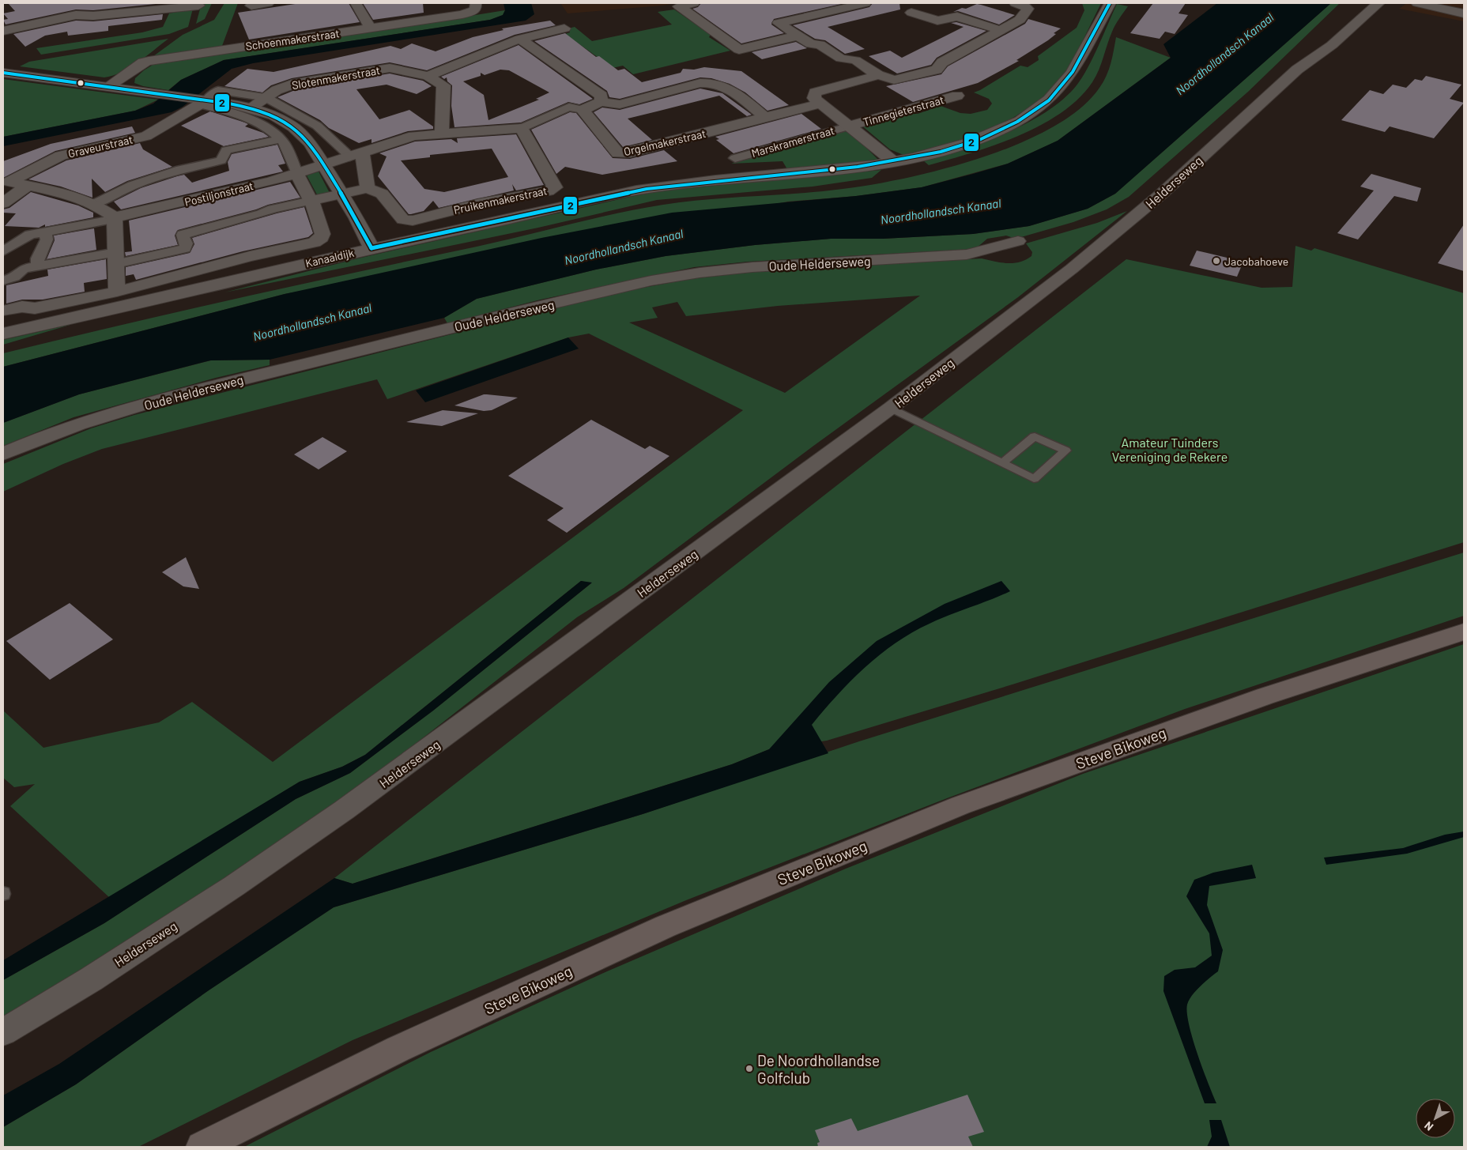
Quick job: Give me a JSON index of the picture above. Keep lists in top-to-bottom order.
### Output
{
  "streets": {
    "main road": ["Steve Bikoweg"],
    "street": [
      "Schoenmakerstraat",
      "Slotenmakerstraat",
      "Tinnegieterstraat",
      "Marskramerstraat",
      "Orgelmakerstraat",
      "Graveurstraat",
      "Helderseweg",
      "Postiljonstraat",
      "Pruikenmakerstraat",
      "Kanaaldijk",
      "Oude Helderseweg"
    ]
  },
  "crossings": [
    ["Tinnegieterstraat", "Marskramerstraat"],
    ["Graveurstraat", "Postiljonstraat"]
  ],
  "water": ["Noordhollandsch Kanaal"],
  "parks": ["Amateur Tuinders Vereniging de Rekere"],
  "places": ["Jacobahoeve", "De Noordhollandse Golfclub"],
  "lines": ["transit line 2"],
  "north": "bottom left"
}
